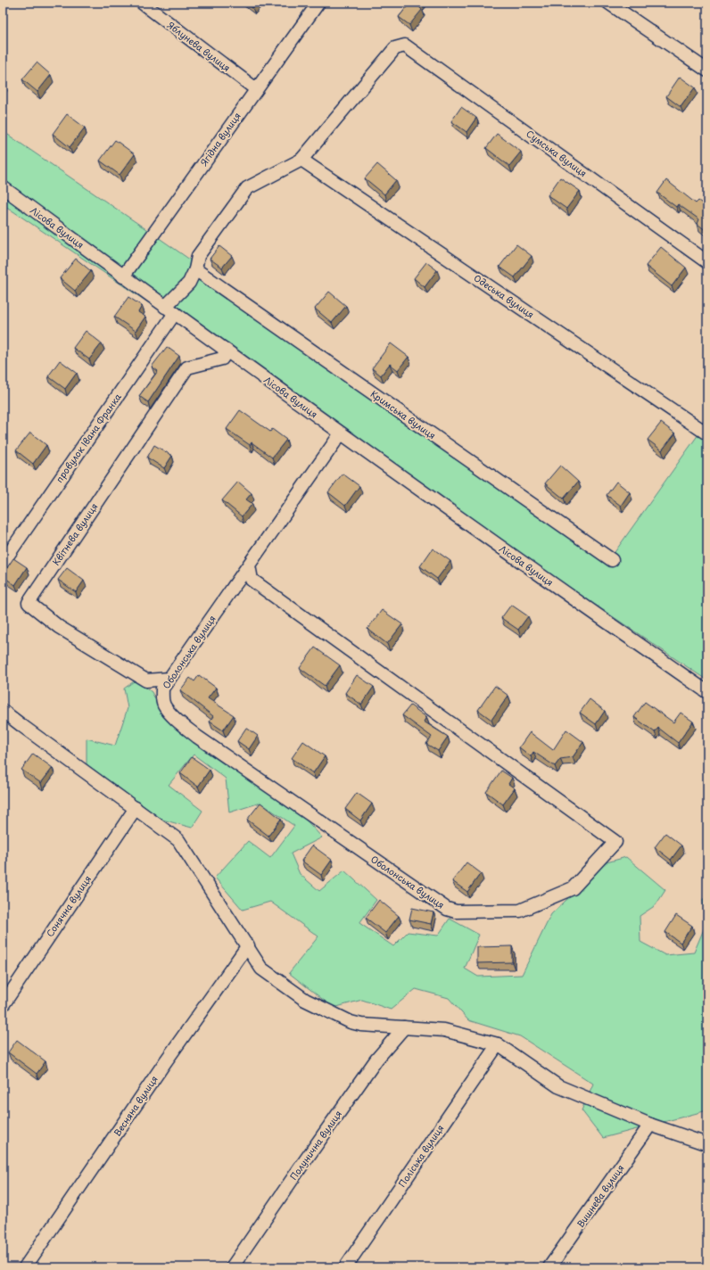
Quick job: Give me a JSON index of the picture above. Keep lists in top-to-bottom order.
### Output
{
  "streets": {
    "street": [
      "Яблунева вулиця",
      "Ягідна вулиця",
      "Сумська вулиця",
      "Лісова вулиця",
      "Одеська вулиця",
      "Кримська вулиця",
      "провулок Івана Франка",
      "Квітнева вулиця",
      "Оболонська вулиця",
      "Сонячна вулиця",
      "Весняна вулиця",
      "Полунична вулиця",
      "Поліська вулиця",
      "Вишнева вулиця"
    ]
  },
  "crossings": [
    ["Яблунева вулиця", "Ягідна вулиця"],
    ["Ягідна вулиця", "Лісова вулиця"],
    ["Сумська вулиця", "Одеська вулиця"],
    ["Сумська вулиця", "провулок Івана Франка"],
    ["Лісова вулиця", "провулок Івана Франка"],
    ["Лісова вулиця", "Квітнева вулиця"],
    ["Лісова вулиця", "Оболонська вулиця"],
    ["Одеська вулиця", "провулок Івана Франка"],
    ["Кримська вулиця", "провулок Івана Франка"],
    ["Квітнева вулиця", "Оболонська вулиця"]
  ]
}
